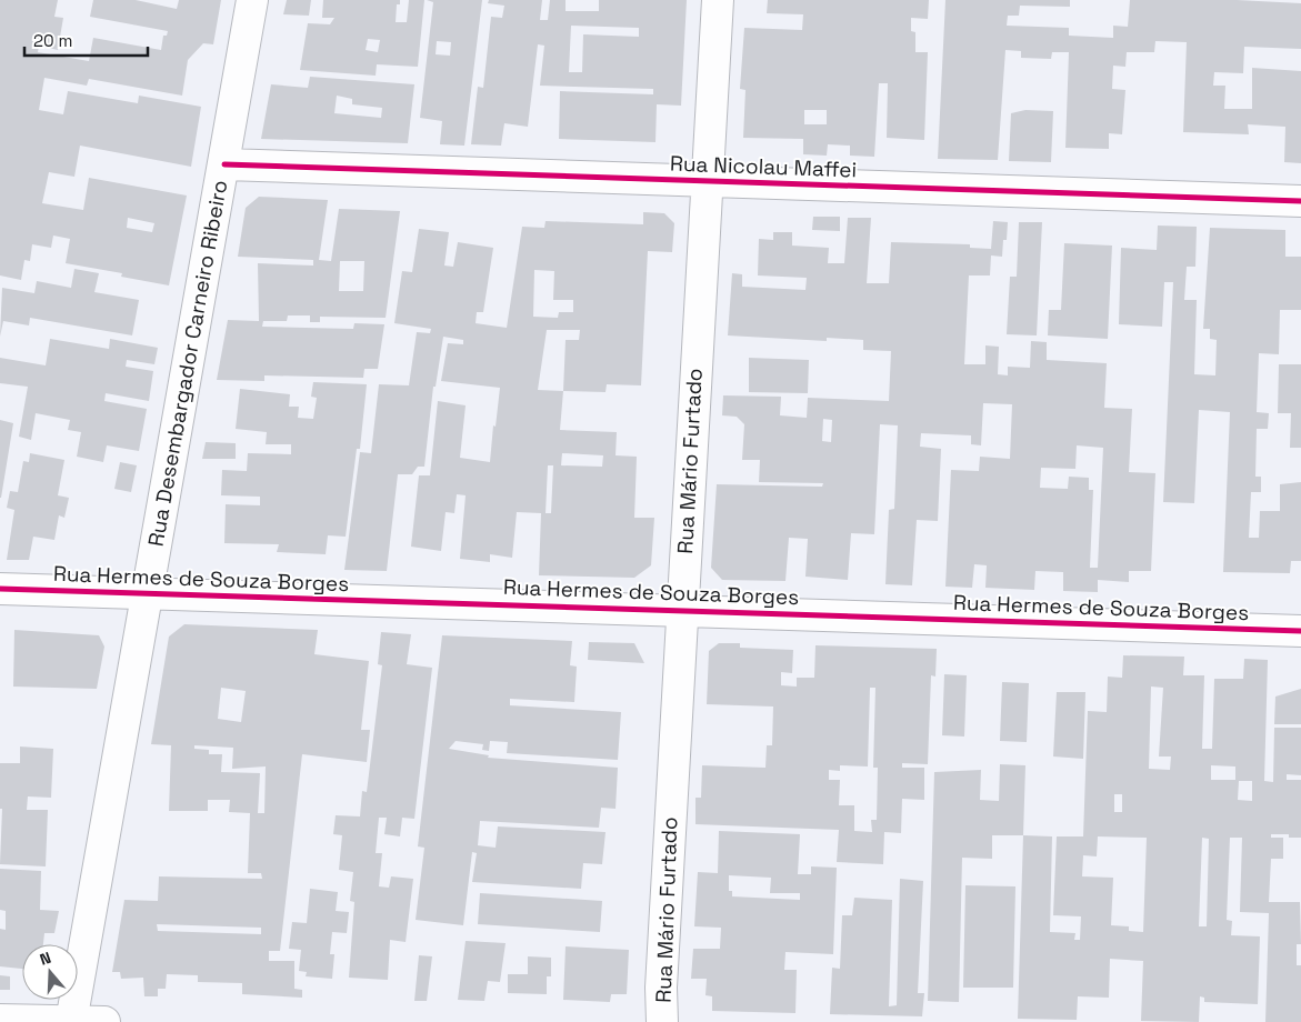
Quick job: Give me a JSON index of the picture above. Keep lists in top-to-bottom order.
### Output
{
  "streets": {
    "street": [
      "Rua Nicolau Maffei",
      "Rua Desembargador Carneiro Ribeiro",
      "Rua Mário Furtado",
      "Rua Hermes de Souza Borges"
    ]
  },
  "crossings": [
    ["Rua Nicolau Maffei", "Rua Desembargador Carneiro Ribeiro"],
    ["Rua Nicolau Maffei", "Rua Mário Furtado"],
    ["Rua Desembargador Carneiro Ribeiro", "Rua Hermes de Souza Borges"],
    ["Rua Mário Furtado", "Rua Hermes de Souza Borges"]
  ],
  "scale_bar": "20 m",
  "north": "top"
}
